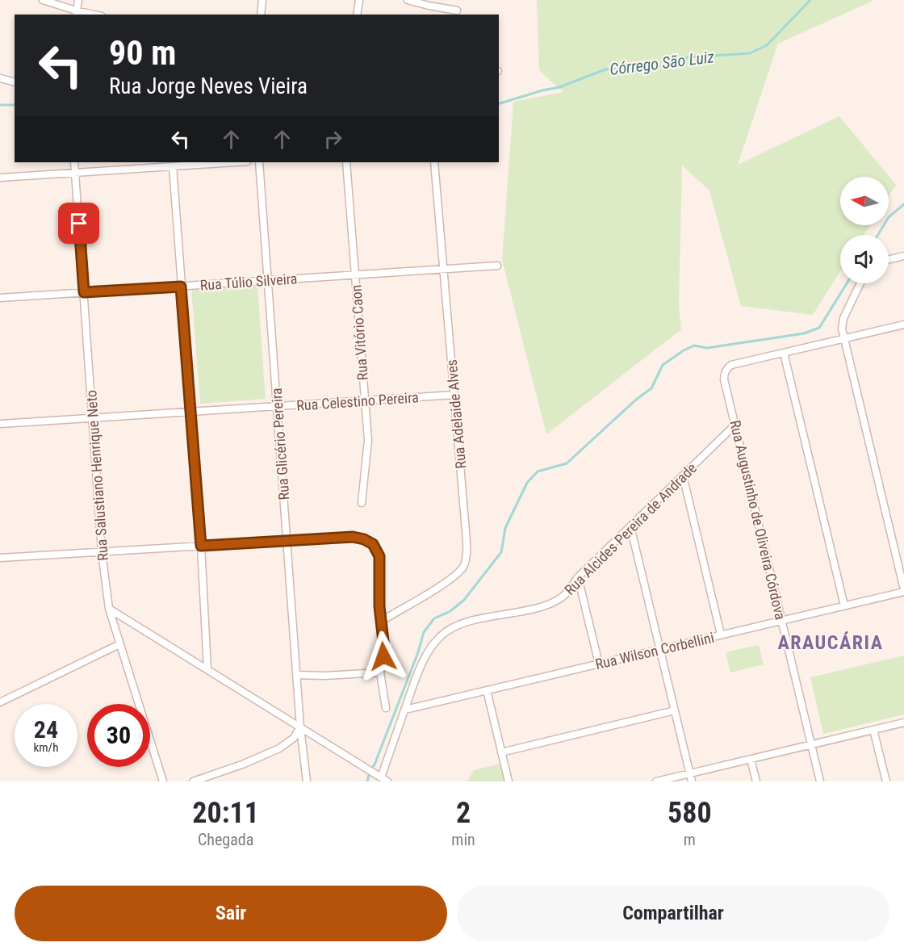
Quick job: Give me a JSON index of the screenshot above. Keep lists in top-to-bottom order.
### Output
{
  "streets": {
    "street": [
      "Rua Túlio Silveira",
      "Rua Vitório Caon",
      "Rua Celestino Pereira",
      "Rua Adelaide Alves",
      "Rua Glicério Pereira",
      "Rua Salustiano Henrique Neto",
      "Rua Augustinho de Oliveira Córdova",
      "Rua Alcides Pereira de Andrade",
      "Rua Wilson Corbellini"
    ]
  },
  "crossings": [
    ["Rua Túlio Silveira", "Rua Vitório Caon"],
    ["Rua Túlio Silveira", "Rua Adelaide Alves"],
    ["Rua Túlio Silveira", "Rua Glicério Pereira"],
    ["Rua Túlio Silveira", "Rua Salustiano Henrique Neto"],
    ["Rua Vitório Caon", "Rua Celestino Pereira"],
    ["Rua Celestino Pereira", "Rua Adelaide Alves"],
    ["Rua Celestino Pereira", "Rua Glicério Pereira"],
    ["Rua Celestino Pereira", "Rua Salustiano Henrique Neto"],
    ["Rua Augustinho de Oliveira Córdova", "Rua Alcides Pereira de Andrade"],
    ["Rua Augustinho de Oliveira Córdova", "Rua Wilson Corbellini"],
    ["Rua Alcides Pereira de Andrade", "Rua Wilson Corbellini"]
  ],
  "districts": ["ARAUCÁRIA"],
  "water": ["Córrego São Luiz"],
  "north": "left",
  "page": {
    "turn": ["90 m", "Rua Jorge Neves Vieira"],
    "speed": "24 km/h",
    "limit": "30",
    "eta": [
      "20:11",
      "Chegada",
      "2",
      "min",
      "580",
      "m"
    ],
    "buttons": ["Sair", "Compartilhar"]
  }
}
